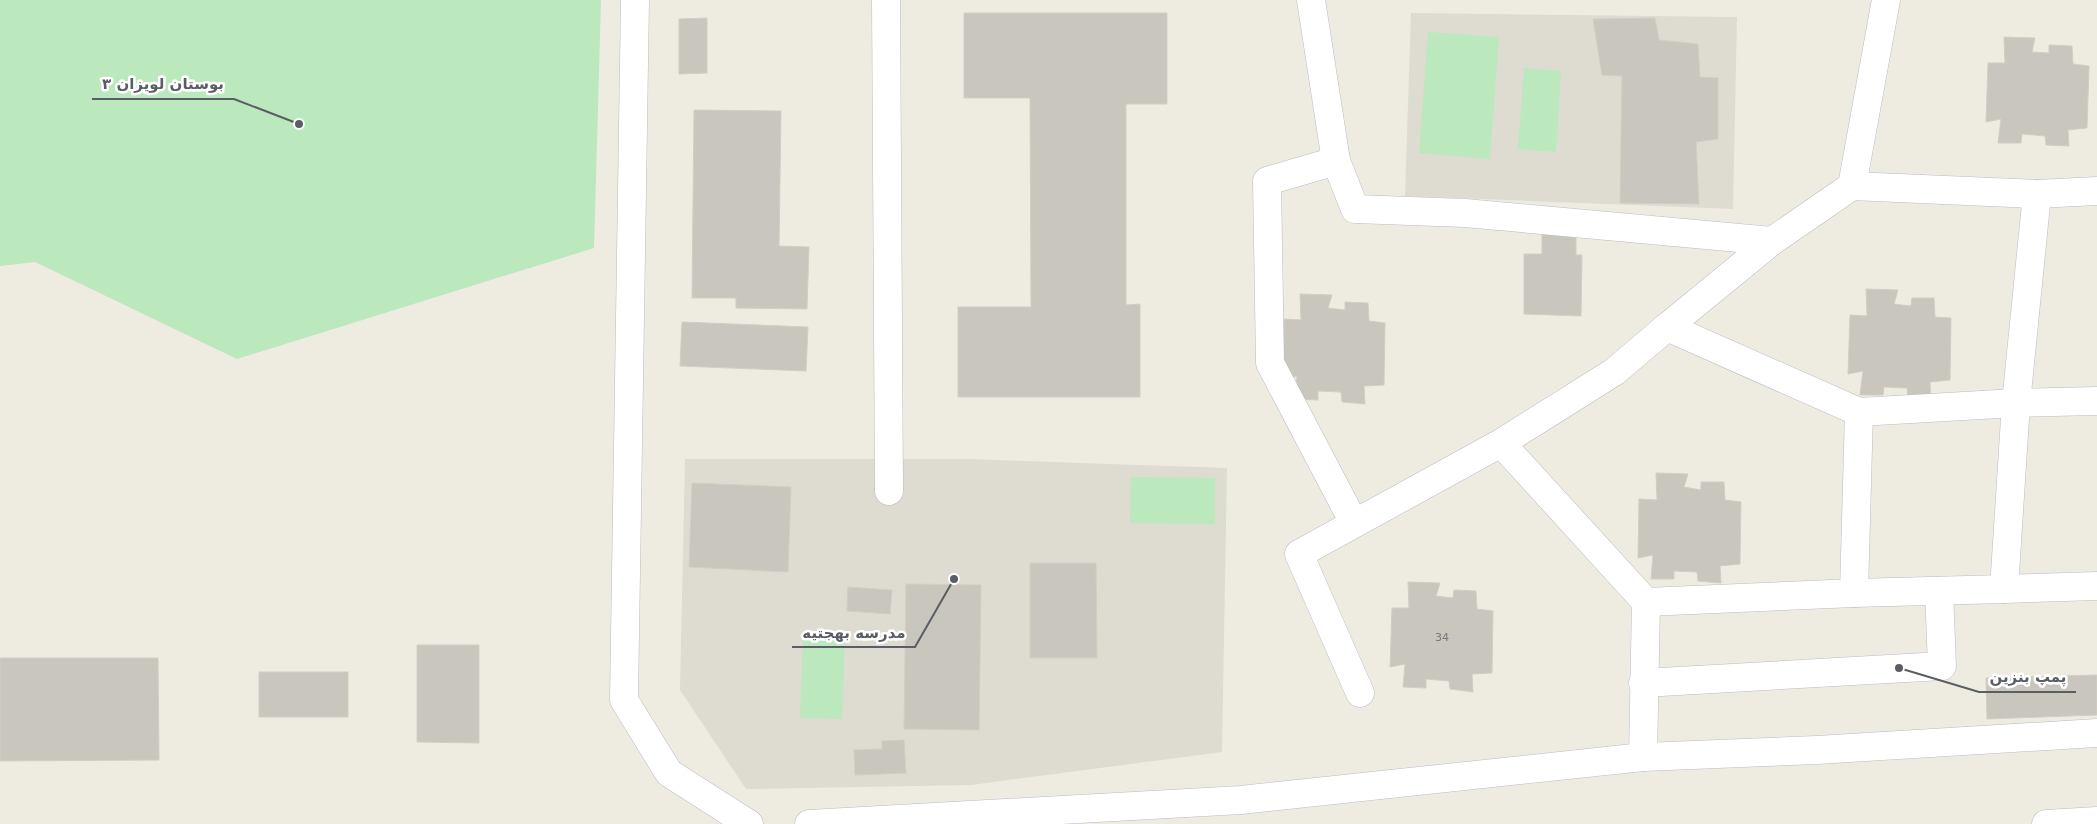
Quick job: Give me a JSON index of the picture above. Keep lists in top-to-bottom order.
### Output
{
  "places": ["بوستان لویزان ۳", "مدرسه بهجتیه", "پمپ بنزین"],
  "house_numbers": ["34"]
}
